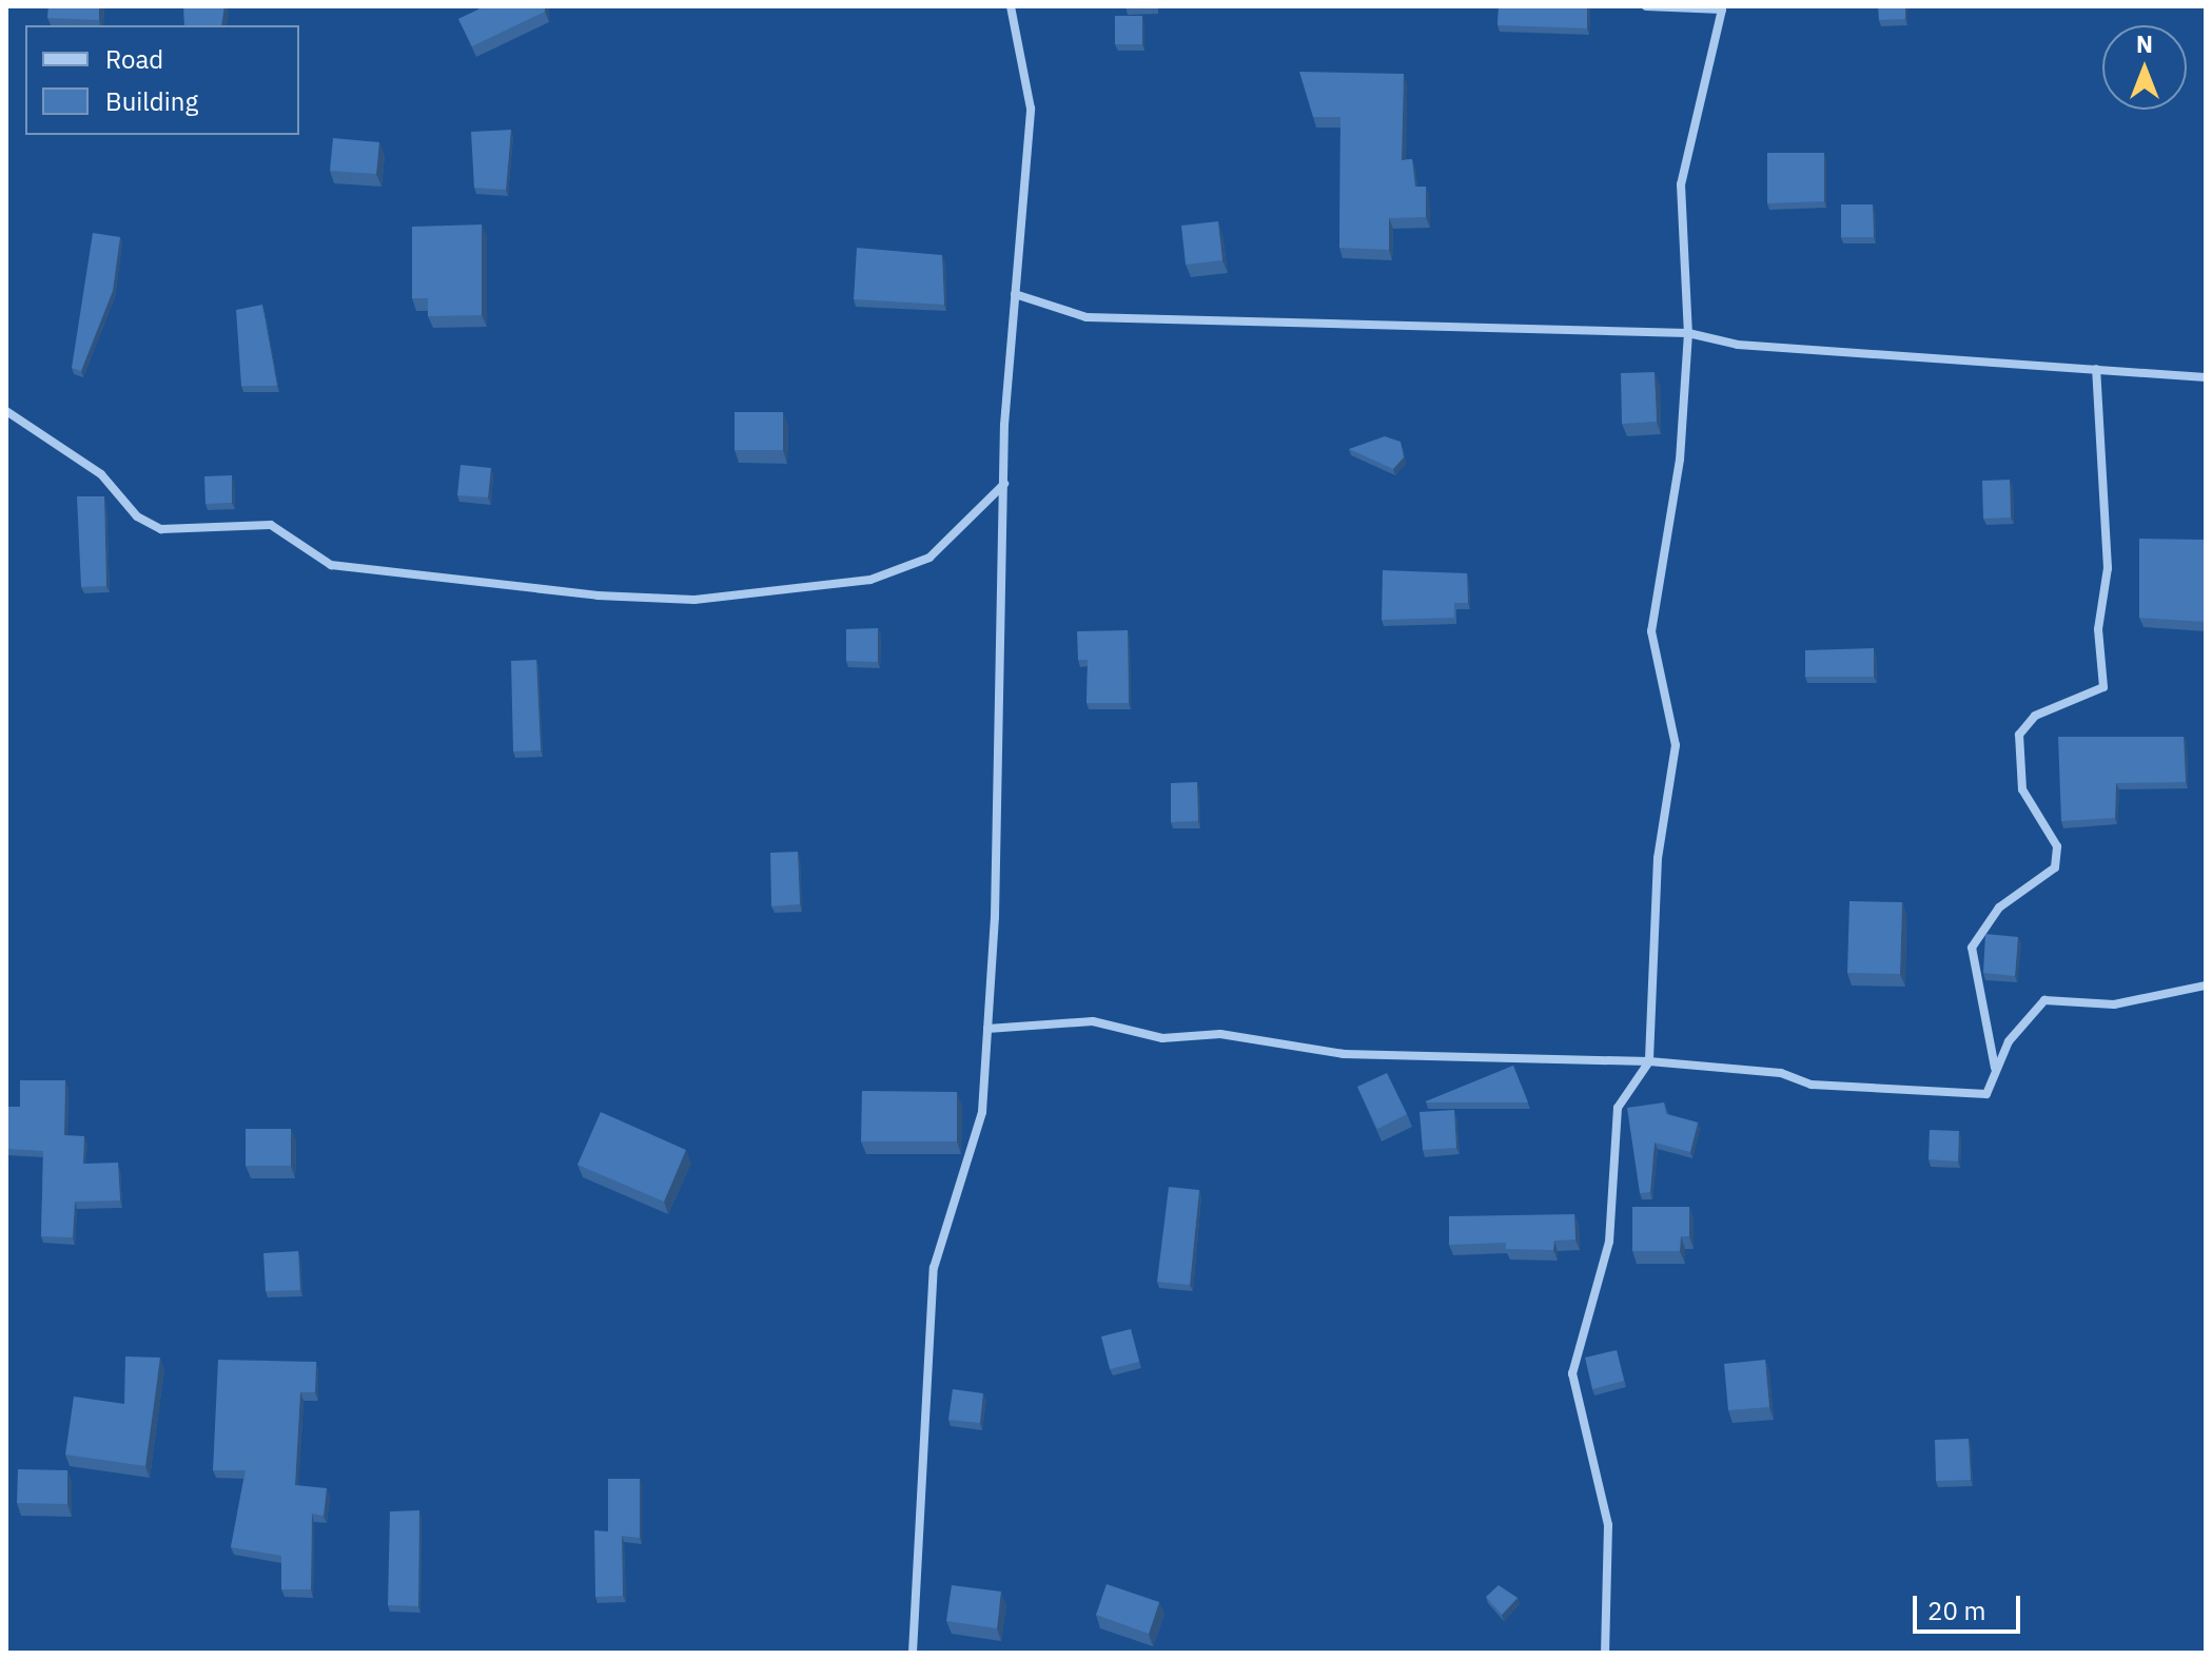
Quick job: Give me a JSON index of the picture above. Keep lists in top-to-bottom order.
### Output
{
  "legend": ["Road", "Building"],
  "scale_bar": "20 m",
  "north": "top"
}
